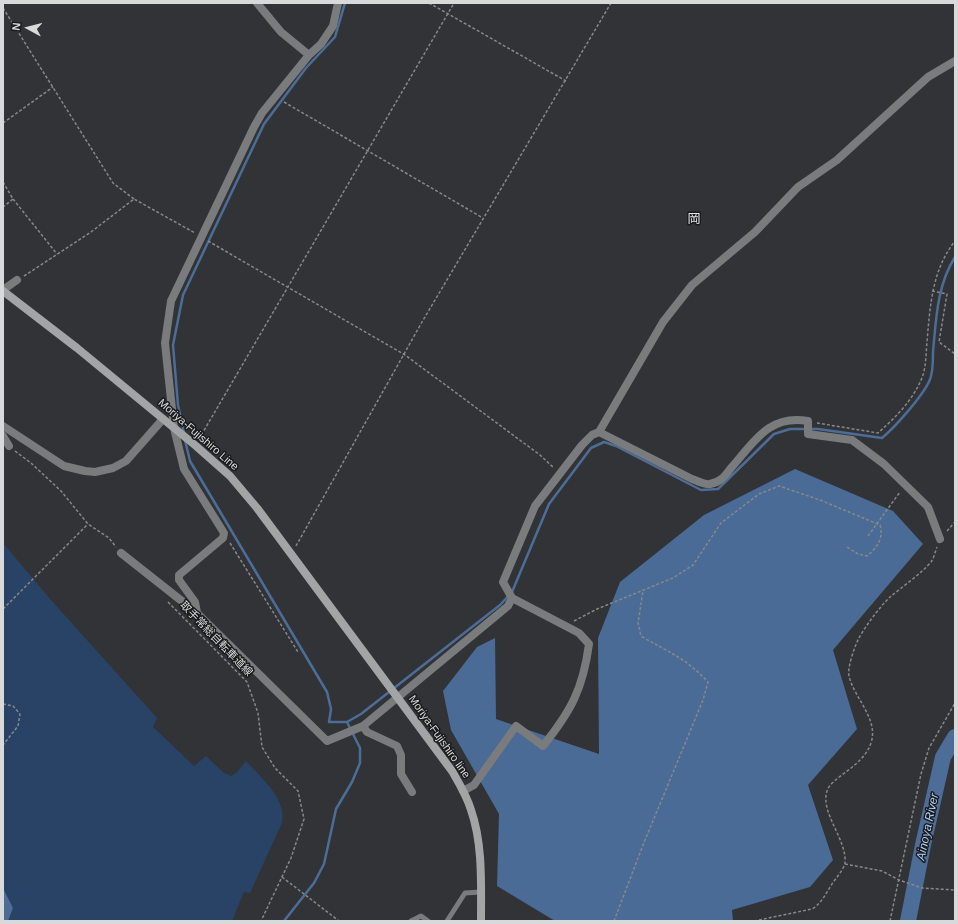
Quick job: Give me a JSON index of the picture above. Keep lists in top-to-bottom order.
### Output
{
  "streets": {
    "main road": ["Moriya-Fujishiro Line", "Moriya-Fujishiro line"],
    "path": ["取手常総自転車道線"]
  },
  "crossings": [
    ["Moriya-Fujishiro Line", "Moriya-Fujishiro line"]
  ],
  "districts": ["岡"],
  "water": ["Ainoya River"],
  "north": "left"
}
